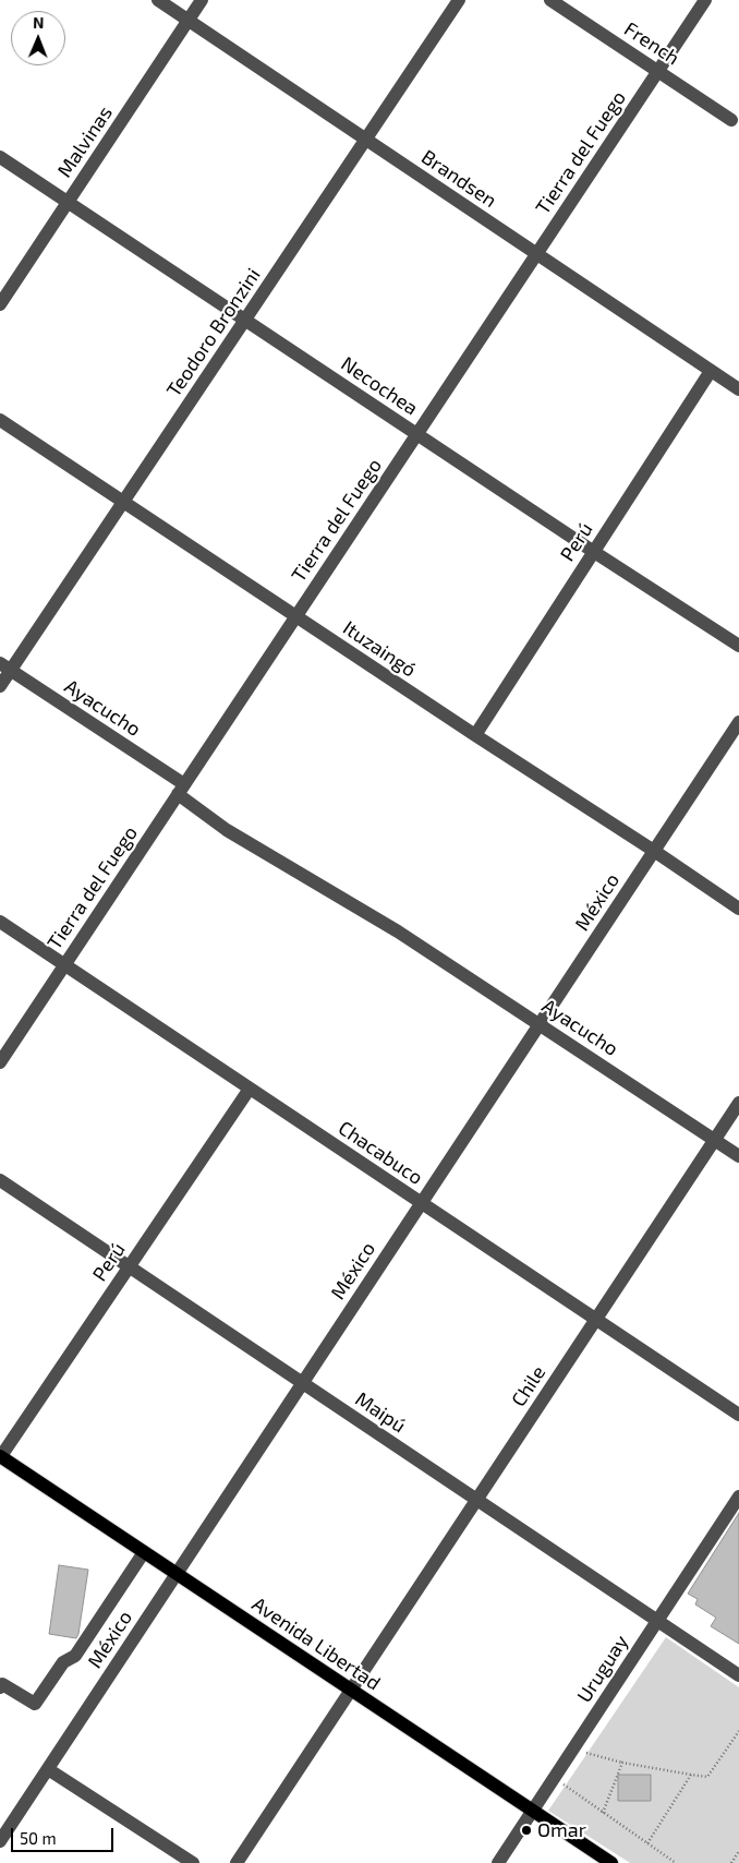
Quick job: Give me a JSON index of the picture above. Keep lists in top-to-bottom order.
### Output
{
  "streets": {
    "main road": ["Avenida Libertad"],
    "street": [
      "French",
      "Malvinas",
      "Tierra del Fuego",
      "Brandsen",
      "Teodoro Bronzini",
      "Necochea",
      "Perú",
      "Ituzaingó",
      "Ayacucho",
      "México",
      "Chacabuco",
      "Chile",
      "Maipú",
      "Uruguay"
    ]
  },
  "crossings": [
    ["French", "Tierra del Fuego"],
    ["Malvinas", "Brandsen"],
    ["Malvinas", "Necochea"],
    ["Tierra del Fuego", "Brandsen"],
    ["Tierra del Fuego", "Necochea"],
    ["Tierra del Fuego", "Ituzaingó"],
    ["Tierra del Fuego", "Ayacucho"],
    ["Tierra del Fuego", "Chacabuco"],
    ["Brandsen", "Teodoro Bronzini"],
    ["Brandsen", "Perú"],
    ["Teodoro Bronzini", "Necochea"],
    ["Teodoro Bronzini", "Ituzaingó"],
    ["Teodoro Bronzini", "Ayacucho"],
    ["Necochea", "Perú"],
    ["Perú", "Ituzaingó"],
    ["Perú", "Chacabuco"],
    ["Perú", "Maipú"],
    ["Perú", "Avenida Libertad"],
    ["Ituzaingó", "México"],
    ["Ayacucho", "México"],
    ["Ayacucho", "Chile"],
    ["México", "Chacabuco"],
    ["México", "Maipú"],
    ["México", "Avenida Libertad"],
    ["Chacabuco", "Chile"],
    ["Chile", "Maipú"],
    ["Chile", "Avenida Libertad"],
    ["Maipú", "Uruguay"],
    ["Avenida Libertad", "Uruguay"]
  ],
  "places": ["Omar"],
  "scale_bar": "50 m",
  "north": "top"
}
